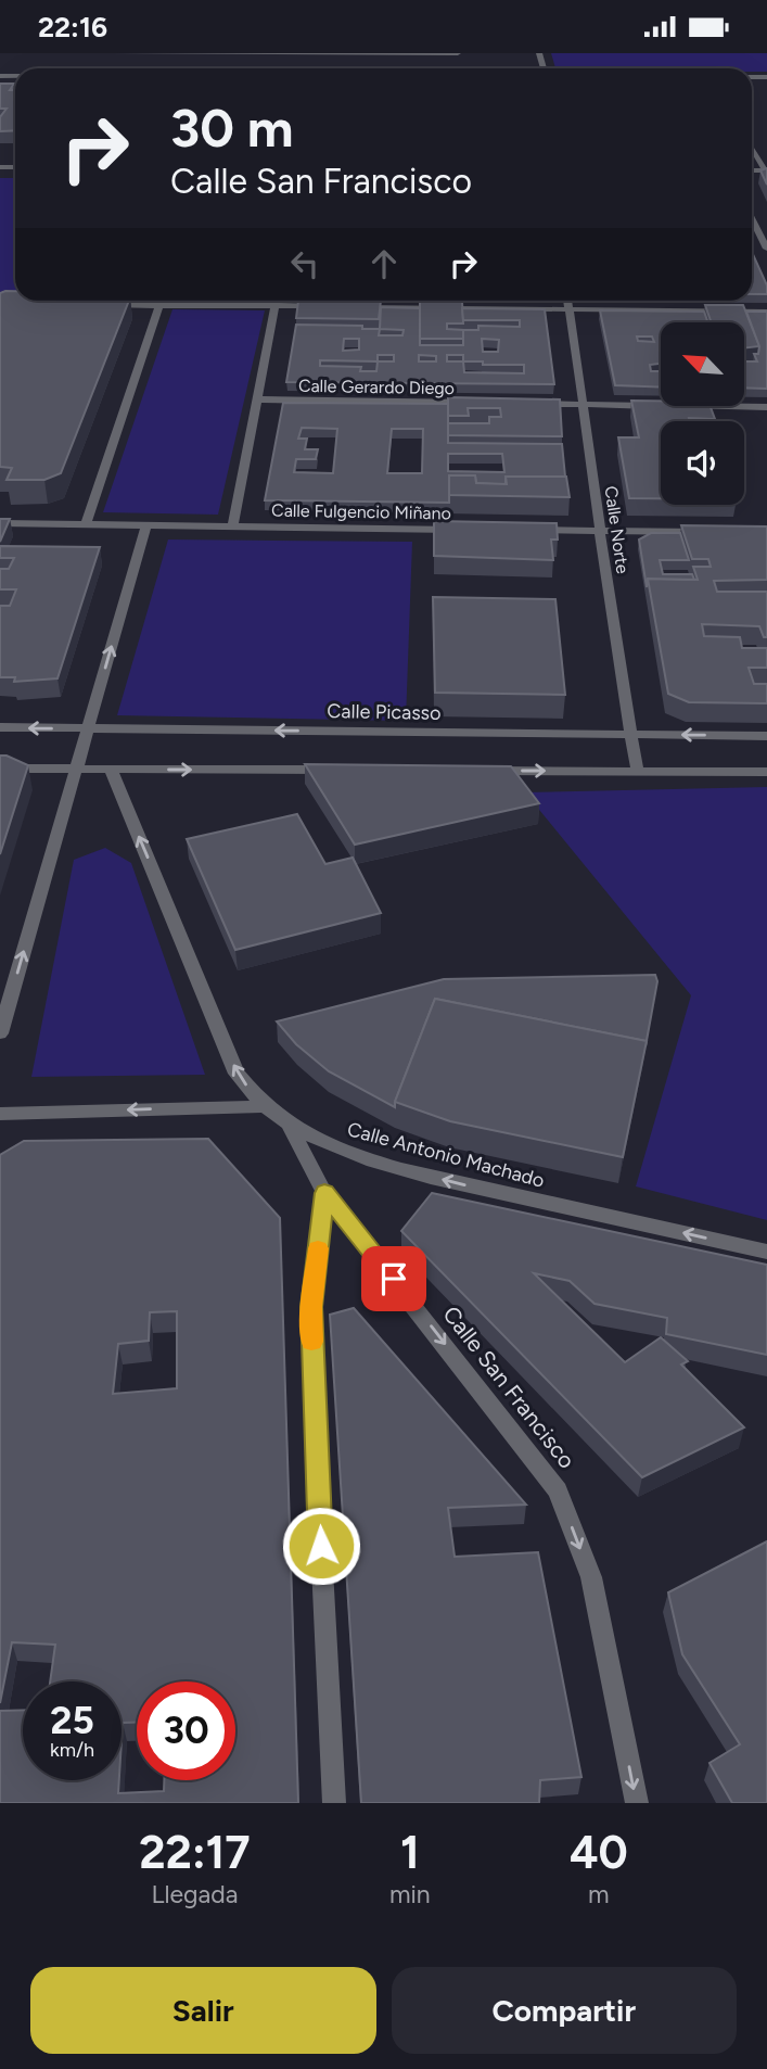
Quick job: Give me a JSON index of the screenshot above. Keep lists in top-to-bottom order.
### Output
{
  "streets": {
    "street": [
      "Calle Gerardo Diego",
      "Calle Fulgencio Miñano",
      "Calle Norte",
      "Calle Picasso",
      "Calle Antonio Machado",
      "Calle San Francisco"
    ]
  },
  "crossings": [
    ["Calle Norte", "Calle Picasso"],
    ["Calle Antonio Machado", "Calle San Francisco"]
  ],
  "one_way": ["Calle Antonio Machado", "Calle San Francisco"],
  "north": "top left",
  "page": {
    "status": "22:16",
    "turn": ["30 m", "Calle San Francisco"],
    "speed": "25 km/h",
    "limit": "30",
    "eta": [
      "22:17",
      "Llegada",
      "1",
      "min",
      "40",
      "m"
    ],
    "buttons": ["Salir", "Compartir"]
  }
}
